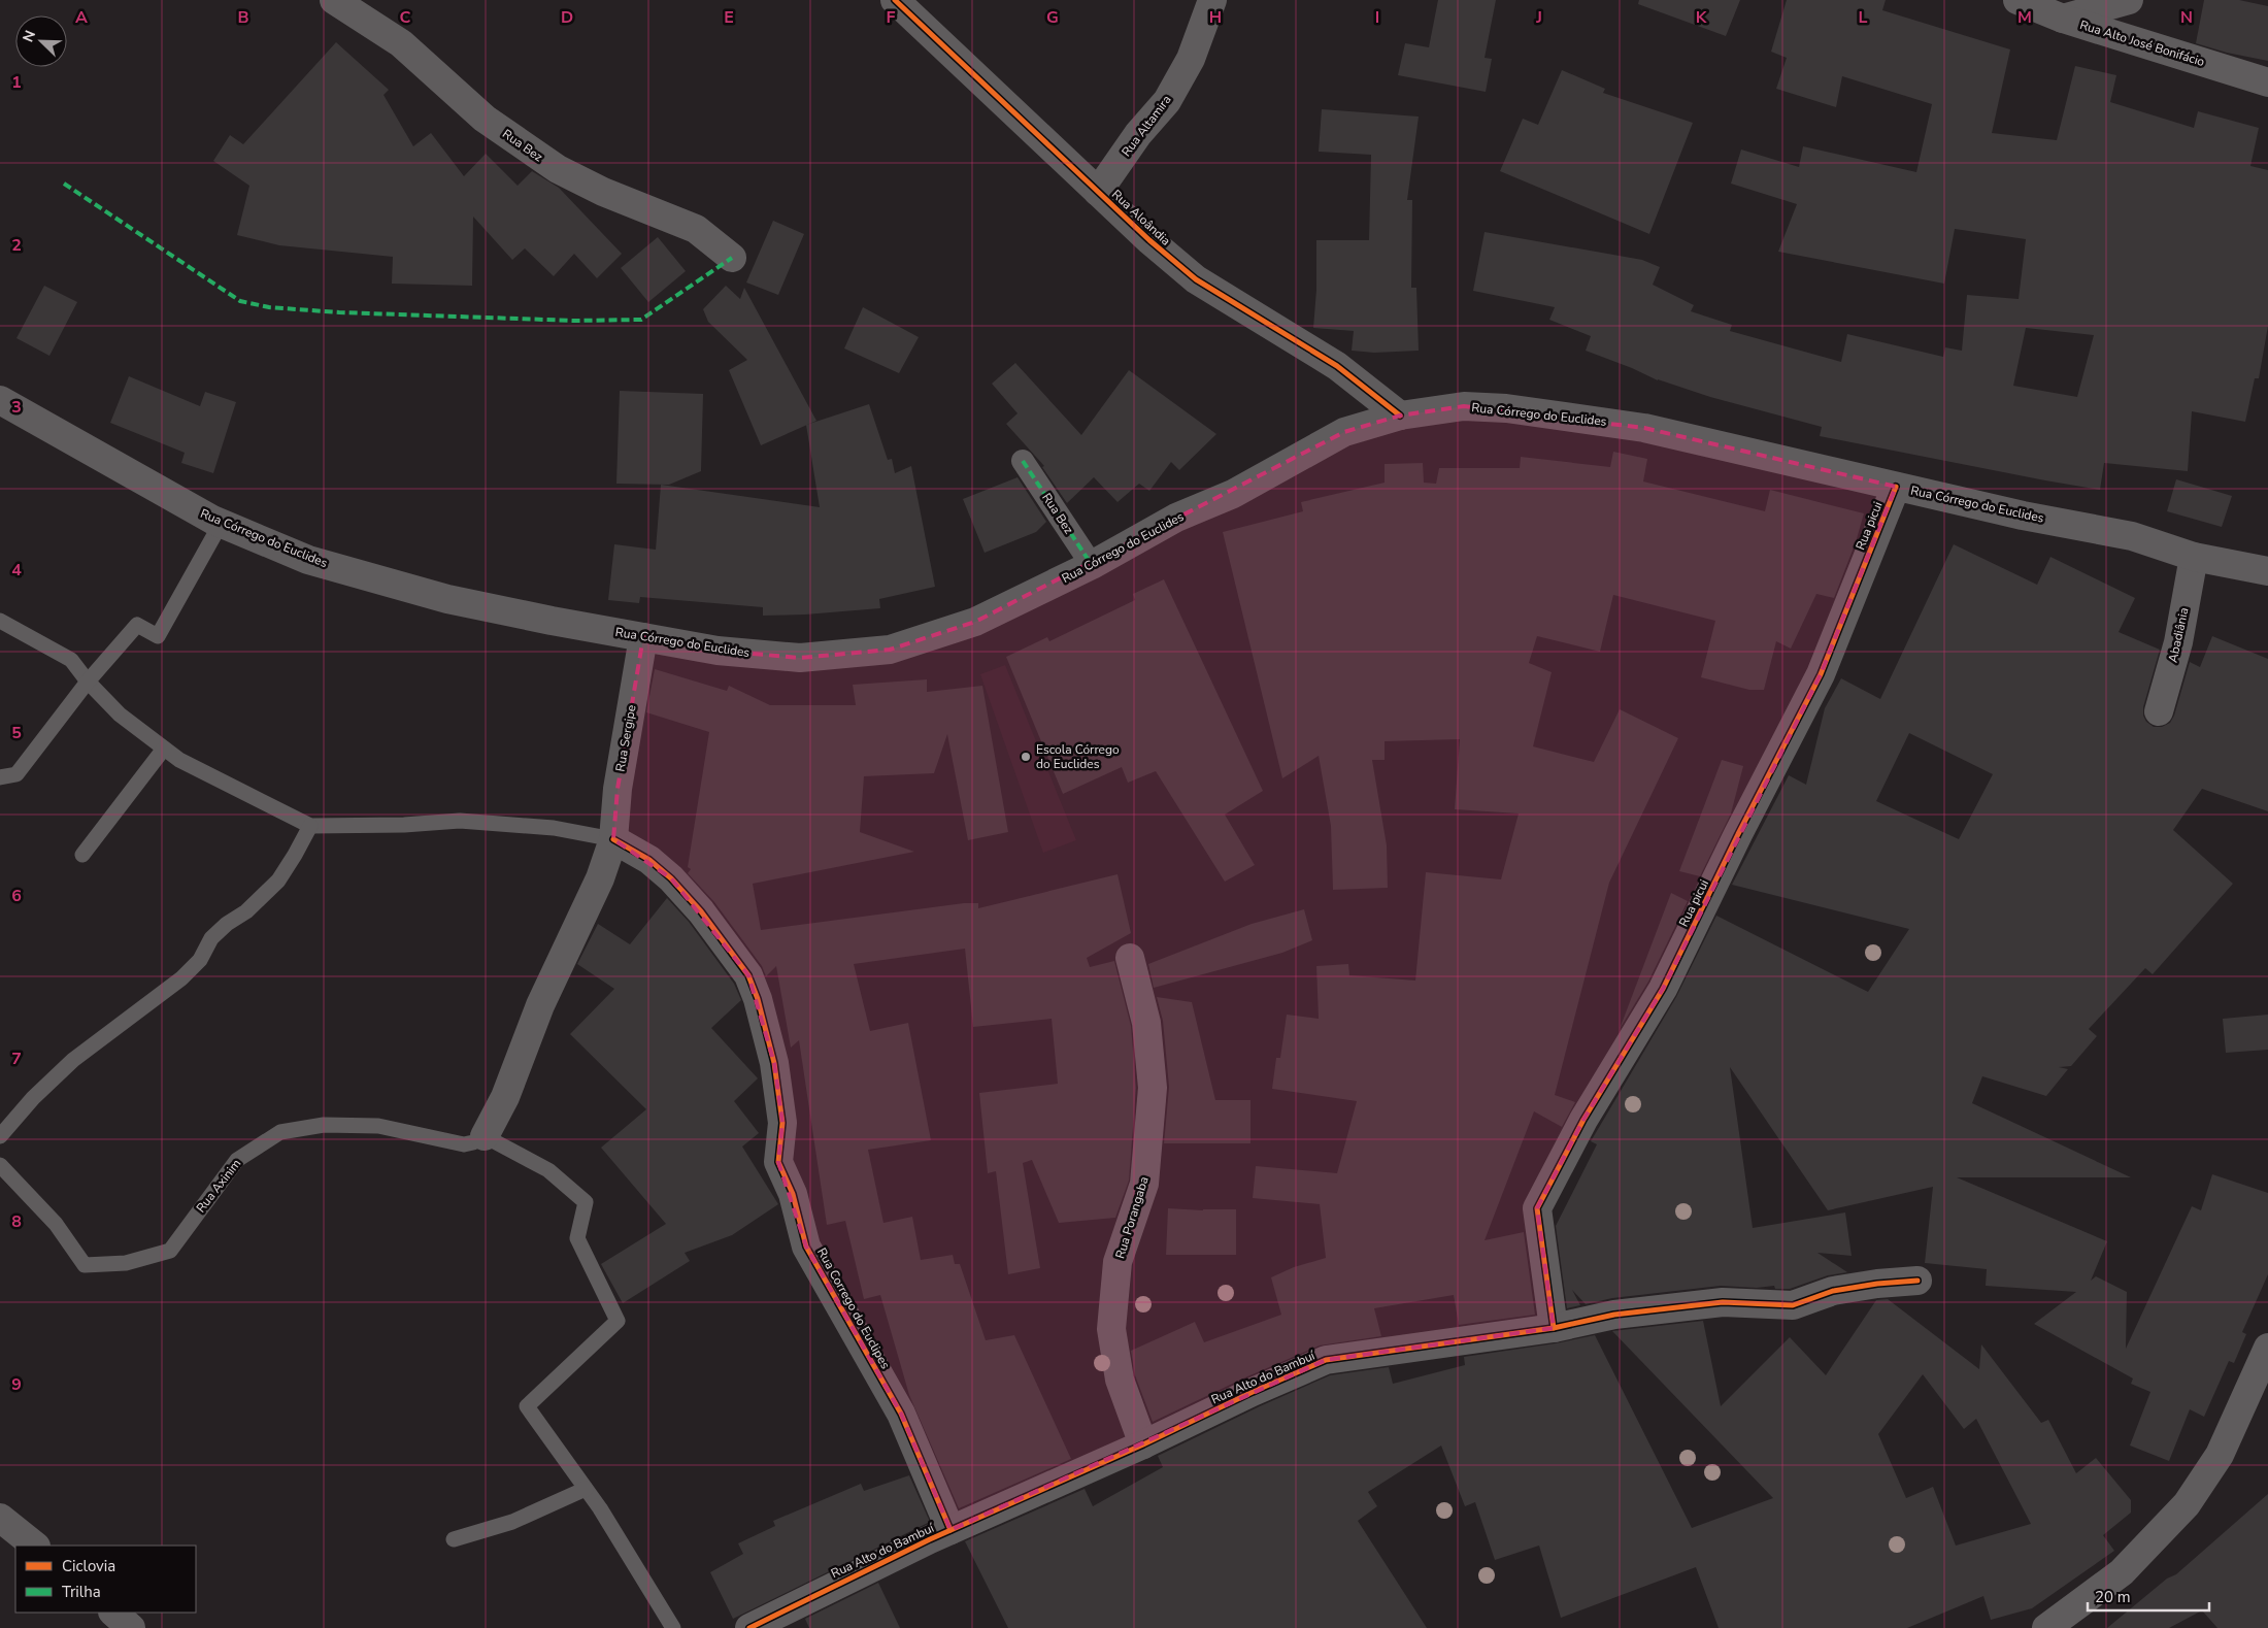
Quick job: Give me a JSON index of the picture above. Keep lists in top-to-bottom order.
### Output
{
  "streets": {
    "street": [
      "Rua Alto José Bonifácio",
      "Rua Altamira",
      "Rua Bez",
      "Rua Aloândia",
      "Rua Córrego do Euclides",
      "Rua picui",
      "Abadiânia",
      "Rua Sergipe",
      "Rua Porangaba",
      "Rua Corrego do Euclipes",
      "Rua Alto do Bambuí"
    ],
    "lane": ["Rua Axinim"]
  },
  "crossings": [
    ["Rua Altamira", "Rua Aloândia"],
    ["Rua Bez", "Rua Córrego do Euclides"],
    ["Rua Aloândia", "Rua Córrego do Euclides"],
    ["Rua Córrego do Euclides", "Rua picui"],
    ["Rua Córrego do Euclides", "Abadiânia"],
    ["Rua Córrego do Euclides", "Rua Sergipe"],
    ["Rua picui", "Rua Alto do Bambuí"],
    ["Rua Sergipe", "Rua Axinim"],
    ["Rua Sergipe", "Rua Corrego do Euclipes"],
    ["Rua Porangaba", "Rua Alto do Bambuí"],
    ["Rua Corrego do Euclipes", "Rua Alto do Bambuí"]
  ],
  "places": ["Escola Córrego do Euclides"],
  "legend": ["Ciclovia", "Trilha"],
  "scale_bar": "20 m",
  "north": "top left",
  "grid": {
    "columns": [
      "A",
      "B",
      "C",
      "D",
      "E",
      "F",
      "G",
      "H",
      "I",
      "J",
      "K",
      "L",
      "M",
      "N"
    ],
    "rows": [
      "1",
      "2",
      "3",
      "4",
      "5",
      "6",
      "7",
      "8",
      "9"
    ]
  }
}
